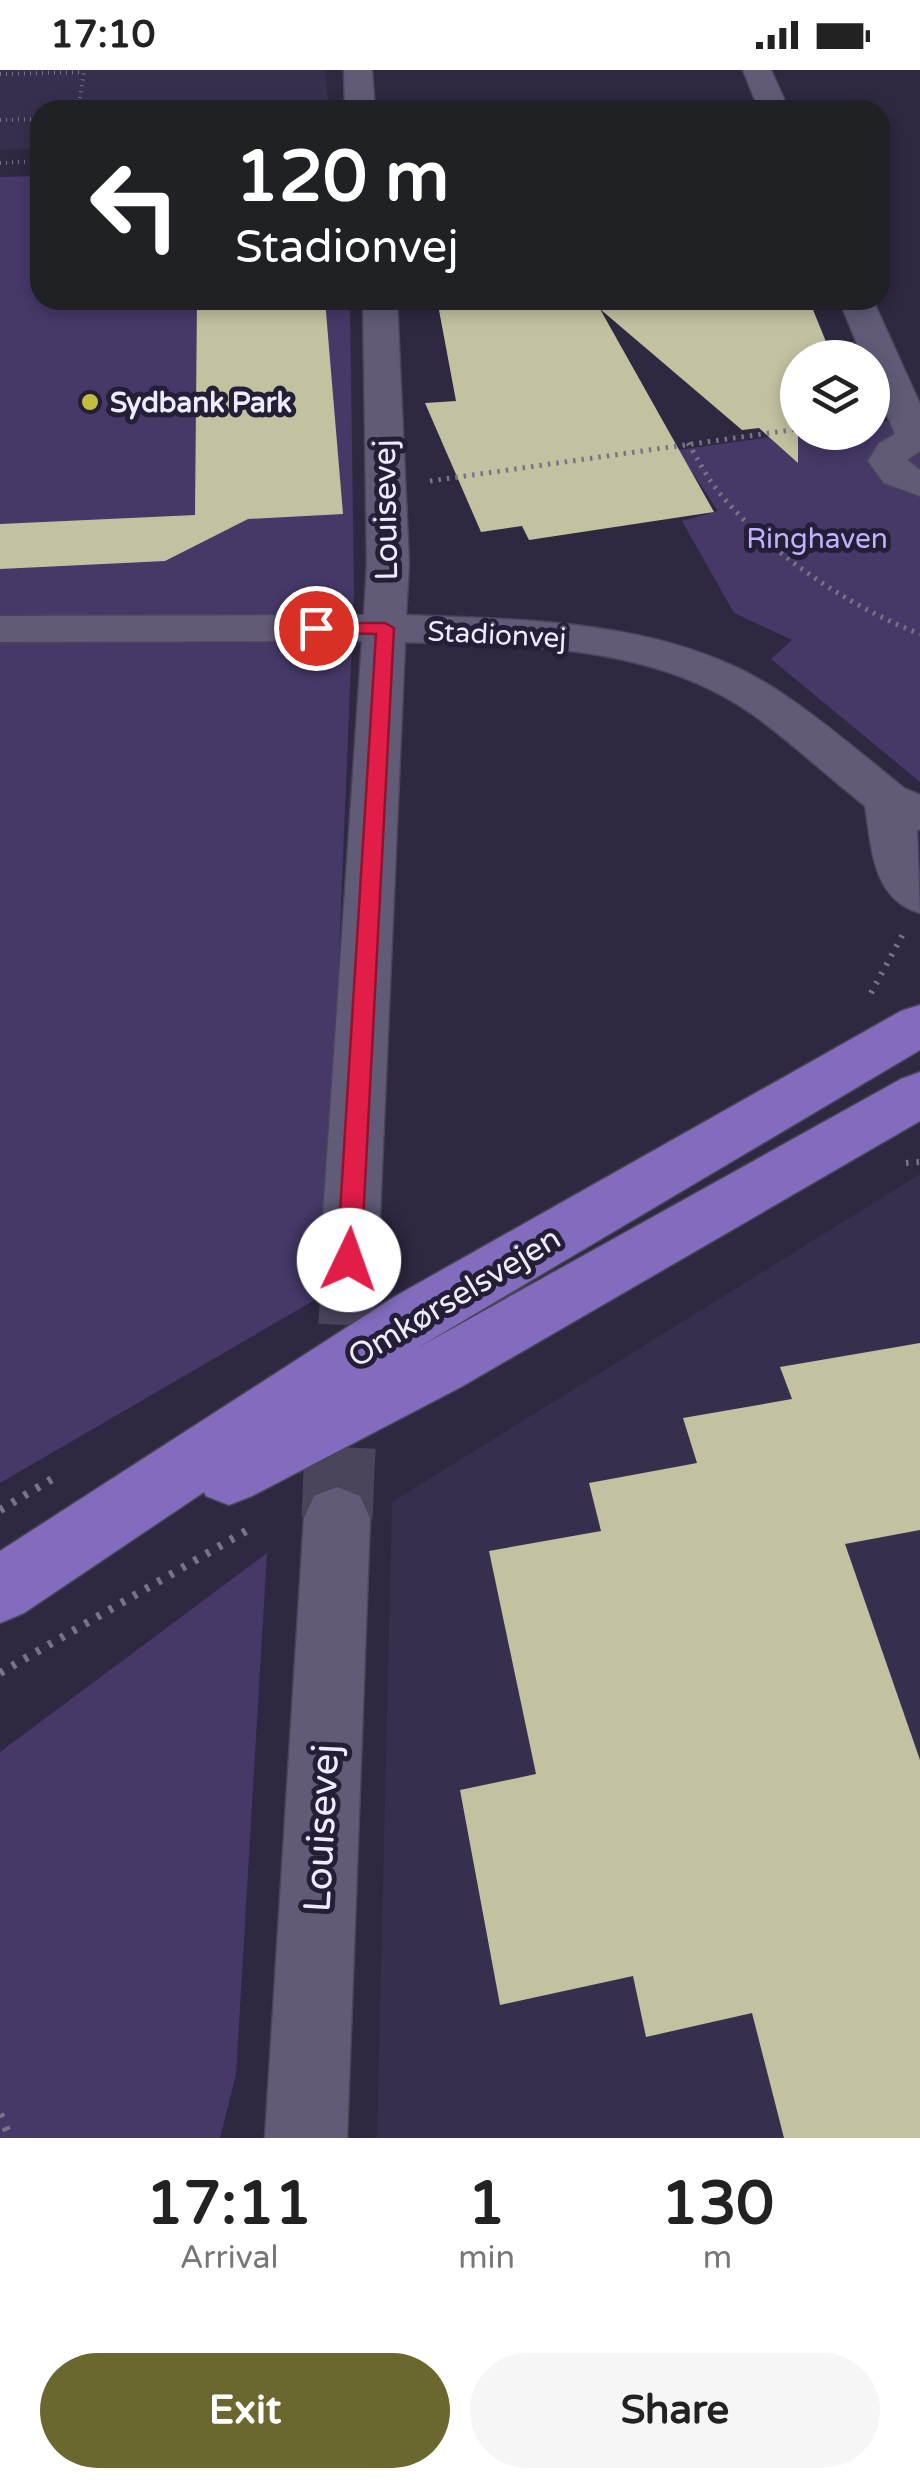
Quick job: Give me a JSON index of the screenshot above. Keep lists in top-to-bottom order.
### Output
{
  "streets": {
    "main road": ["Omkørselsvejen"],
    "street": ["Louisevej", "Stadionvej"]
  },
  "crossings": [
    ["Louisevej", "Stadionvej"]
  ],
  "parks": ["Ringhaven"],
  "places": ["Sydbank Park"],
  "page": {
    "status": "17:10",
    "turn": ["120 m", "Stadionvej"],
    "eta": [
      "17:11",
      "Arrival",
      "1",
      "min",
      "130",
      "m"
    ],
    "buttons": ["Exit", "Share"]
  }
}
